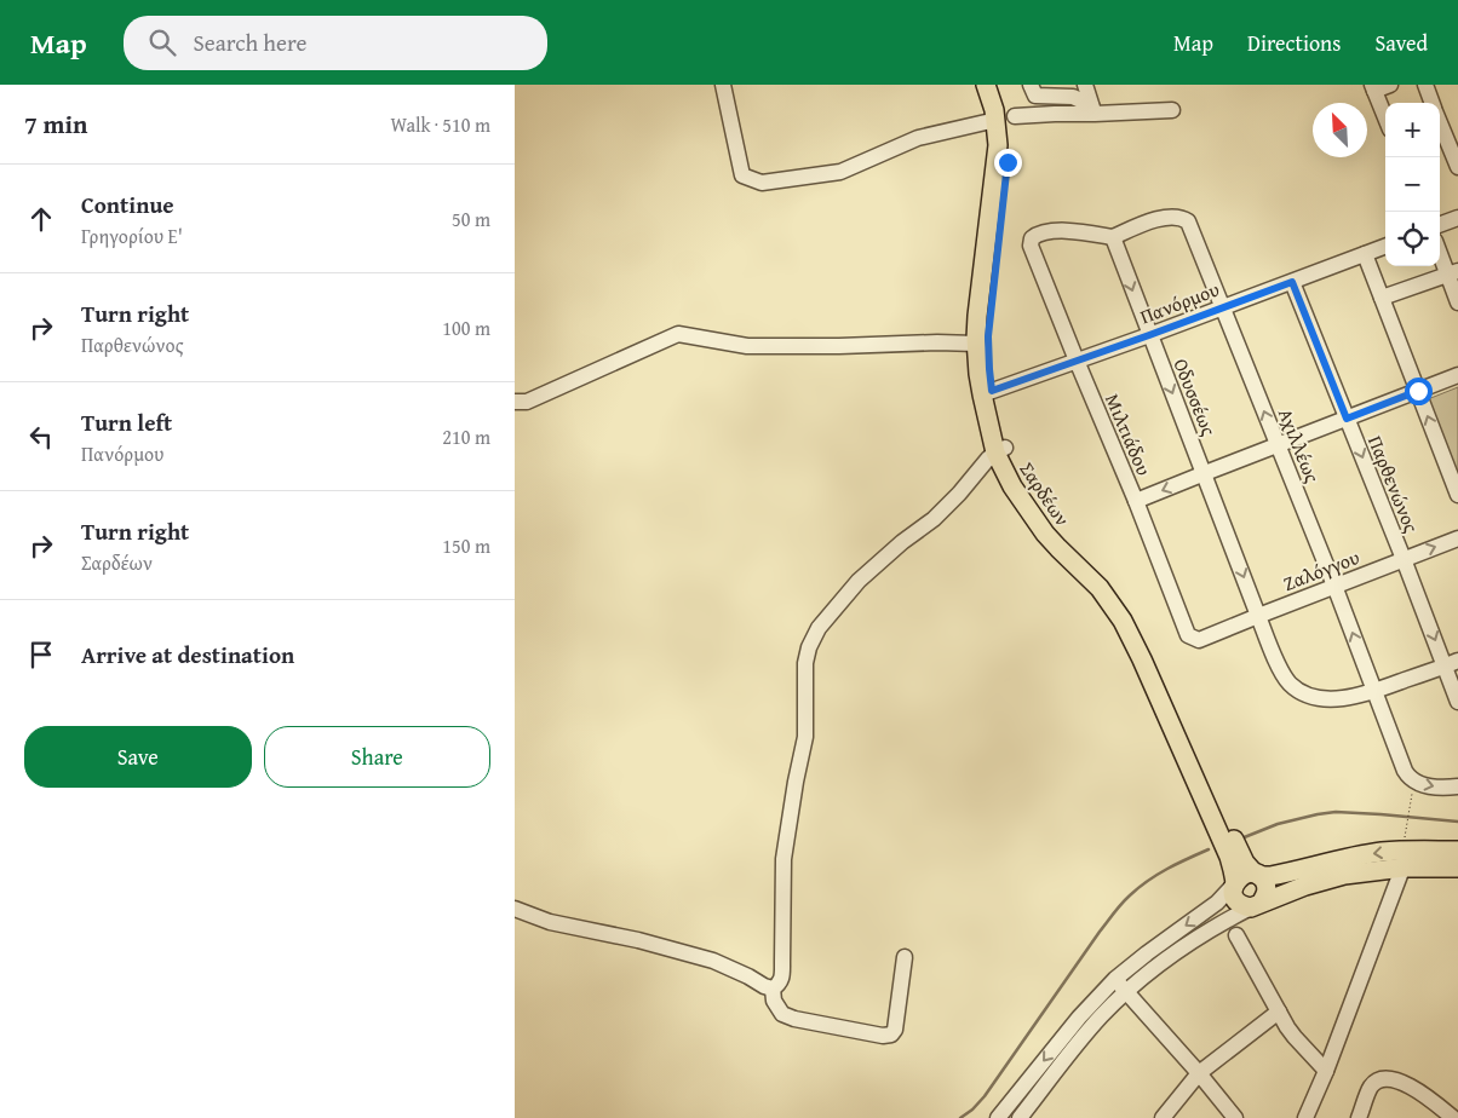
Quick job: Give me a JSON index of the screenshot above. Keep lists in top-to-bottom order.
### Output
{
  "streets": {
    "main road": ["Σαρδέων"],
    "street": [
      "Πανόρμου",
      "Οδυσσέως",
      "Μιλτιάδου",
      "Αχιλλέως",
      "Παρθενώνος",
      "Ζαλόγγου"
    ]
  },
  "crossings": [
    ["Πανόρμου", "Οδυσσέως"],
    ["Πανόρμου", "Μιλτιάδου"],
    ["Πανόρμου", "Αχιλλέως"],
    ["Πανόρμου", "Παρθενώνος"],
    ["Πανόρμου", "Σαρδέων"],
    ["Οδυσσέως", "Μιλτιάδου"],
    ["Οδυσσέως", "Αχιλλέως"],
    ["Οδυσσέως", "Παρθενώνος"],
    ["Οδυσσέως", "Ζαλόγγου"],
    ["Μιλτιάδου", "Αχιλλέως"],
    ["Μιλτιάδου", "Ζαλόγγου"],
    ["Αχιλλέως", "Ζαλόγγου"],
    ["Παρθενώνος", "Ζαλόγγου"]
  ],
  "one_way": ["Οδυσσέως", "Αχιλλέως"],
  "north": "top left",
  "page": {
    "header": "Map",
    "search": "Search here",
    "nav": ["Map", "Directions", "Saved"],
    "heading": ["7 min", "Walk · 510 m"],
    "map_buttons": ["+", "−"],
    "list": [
      ["Continue", "Γρηγορίου Ε'", "50 m"],
      ["Turn right", "Παρθενώνος", "100 m"],
      ["Turn left", "Πανόρμου", "210 m"],
      ["Turn right", "Σαρδέων", "150 m"],
      "Arrive at destination"
    ],
    "buttons": ["Save", "Share"]
  }
}
